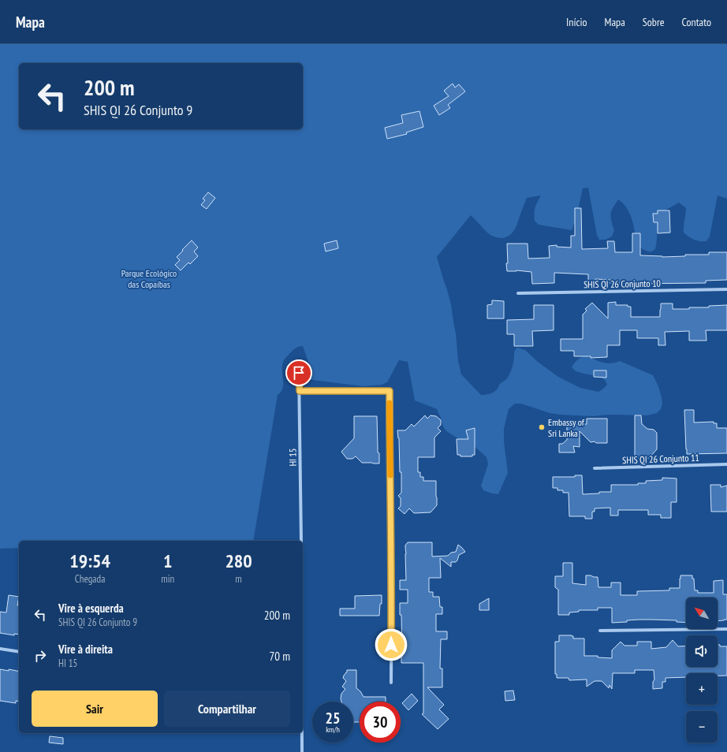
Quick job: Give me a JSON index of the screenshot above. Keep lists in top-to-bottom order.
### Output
{
  "streets": {
    "street": ["SHIS QI 26 Conjunto 10", "HI 15", "SHIS QI 26 Conjunto 11"]
  },
  "parks": ["Parque Ecológico das Copaíbas"],
  "places": ["Embassy of Sri Lanka"],
  "north": "top left",
  "page": {
    "header": "Mapa",
    "nav": [
      "Início",
      "Mapa",
      "Sobre",
      "Contato"
    ],
    "turn": ["200 m", "SHIS QI 26 Conjunto 9"],
    "eta": [
      "19:54",
      "Chegada",
      "1",
      "min",
      "280",
      "m"
    ],
    "list": [
      {
        "name": "Vire à esquerda",
        "note": "SHIS QI 26 Conjunto 9",
        "value": "200 m"
      },
      {
        "name": "Vire à direita",
        "note": "HI 15",
        "value": "70 m"
      }
    ],
    "map_buttons": ["+", "−"],
    "buttons": ["Sair", "Compartilhar"],
    "speed": "25 km/h",
    "limit": "30"
  }
}
